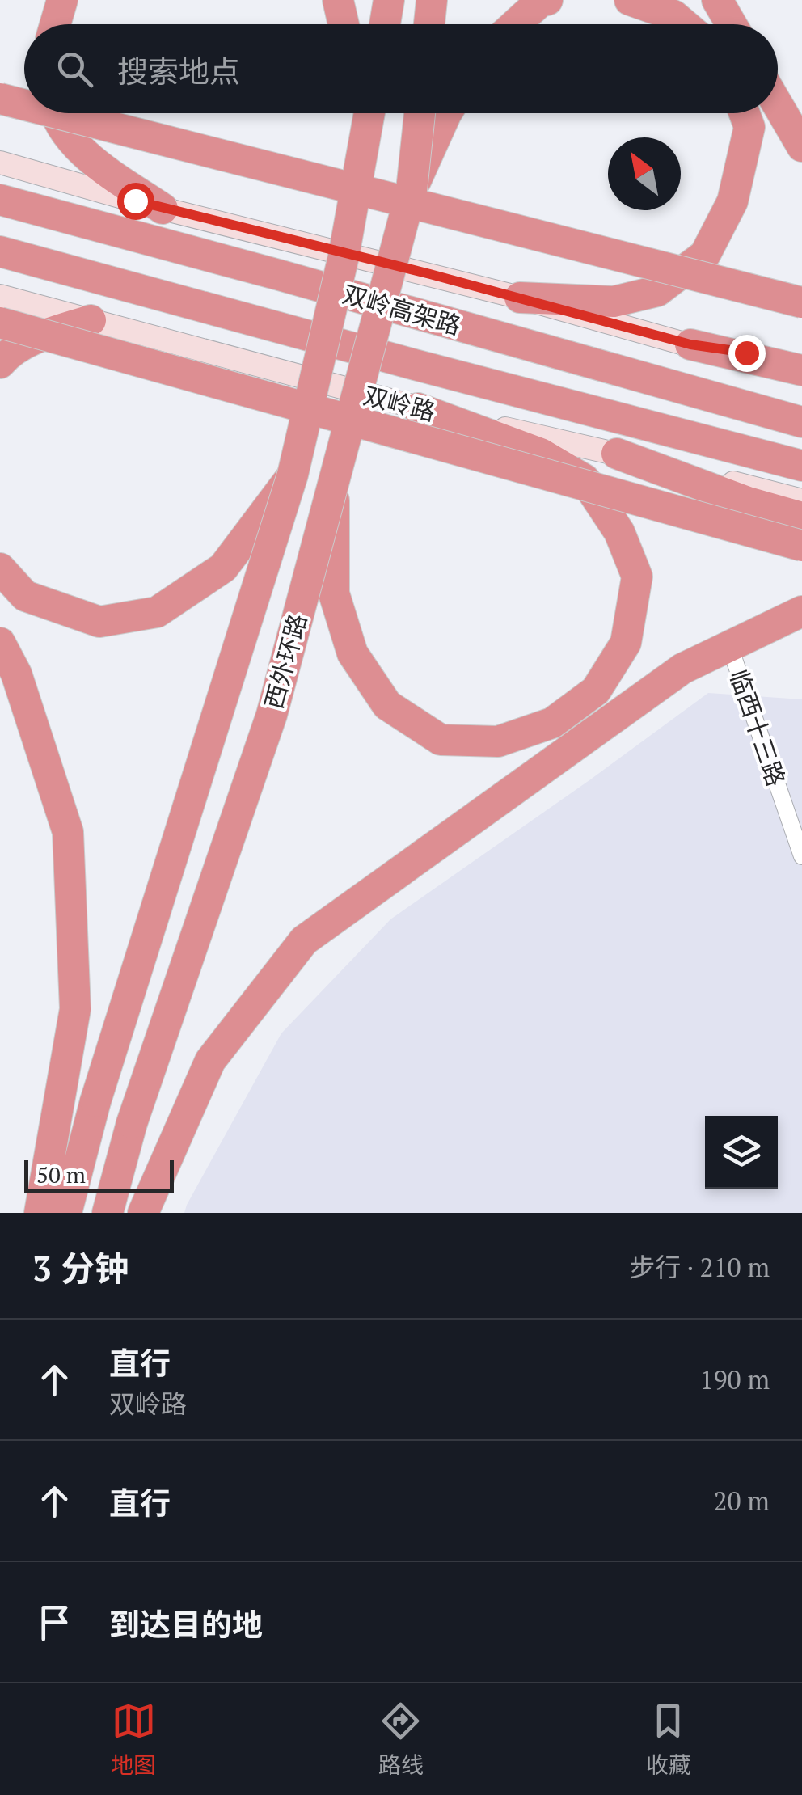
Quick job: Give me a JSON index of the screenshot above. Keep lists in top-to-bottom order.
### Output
{
  "streets": {
    "highway": ["双岭高架路", "西外环路"],
    "main road": ["双岭路"],
    "street": ["临西十三路"]
  },
  "scale_bar": "50 m",
  "north": "top left",
  "page": {
    "search": "搜索地点",
    "scale": "50 m",
    "heading": ["3 分钟", "步行 · 210 m"],
    "list": [
      ["直行", "双岭路", "190 m"],
      ["直行", "20 m"],
      "到达目的地"
    ],
    "nav": ["地图", "路线", "收藏"]
  }
}
